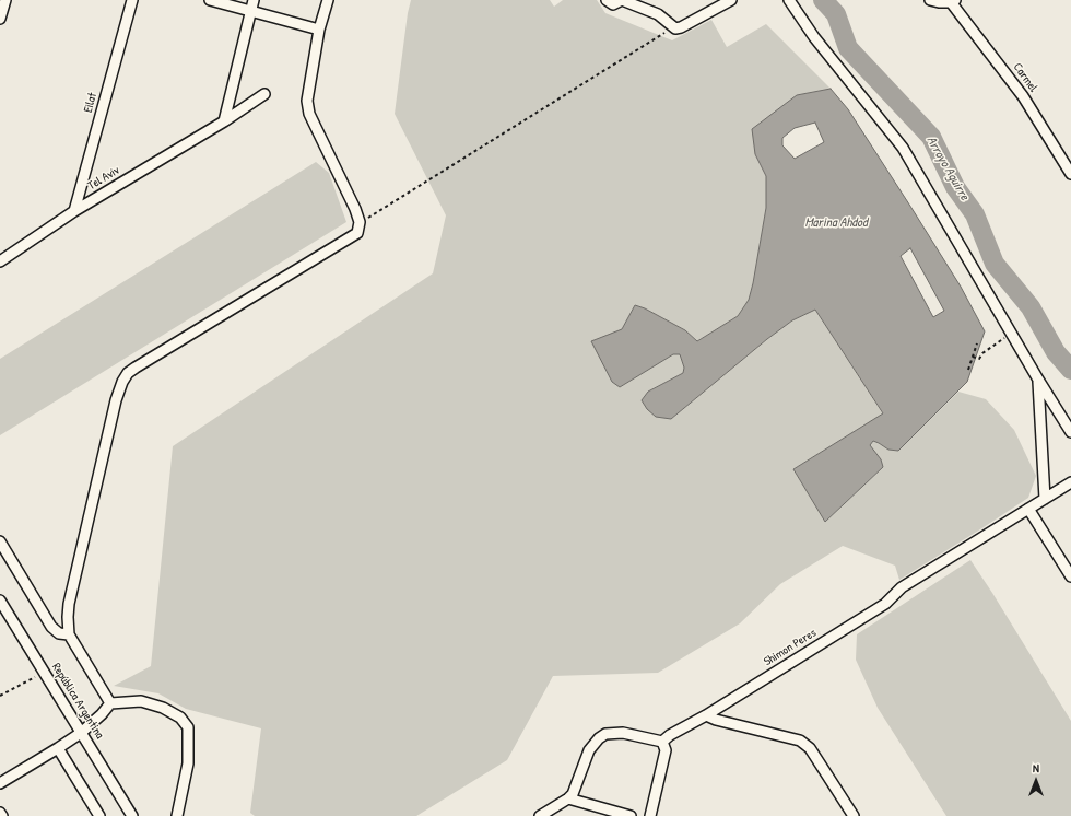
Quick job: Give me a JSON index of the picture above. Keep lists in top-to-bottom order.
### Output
{
  "streets": {
    "street": [
      "Carmel",
      "Eilat",
      "Tel Aviv",
      "Shimon Peres",
      "República Argentina"
    ]
  },
  "crossings": [
    ["Eilat", "Tel Aviv"]
  ],
  "water": ["Arroyo Aguirre", "Marina Ahdod"],
  "north": "top"
}
